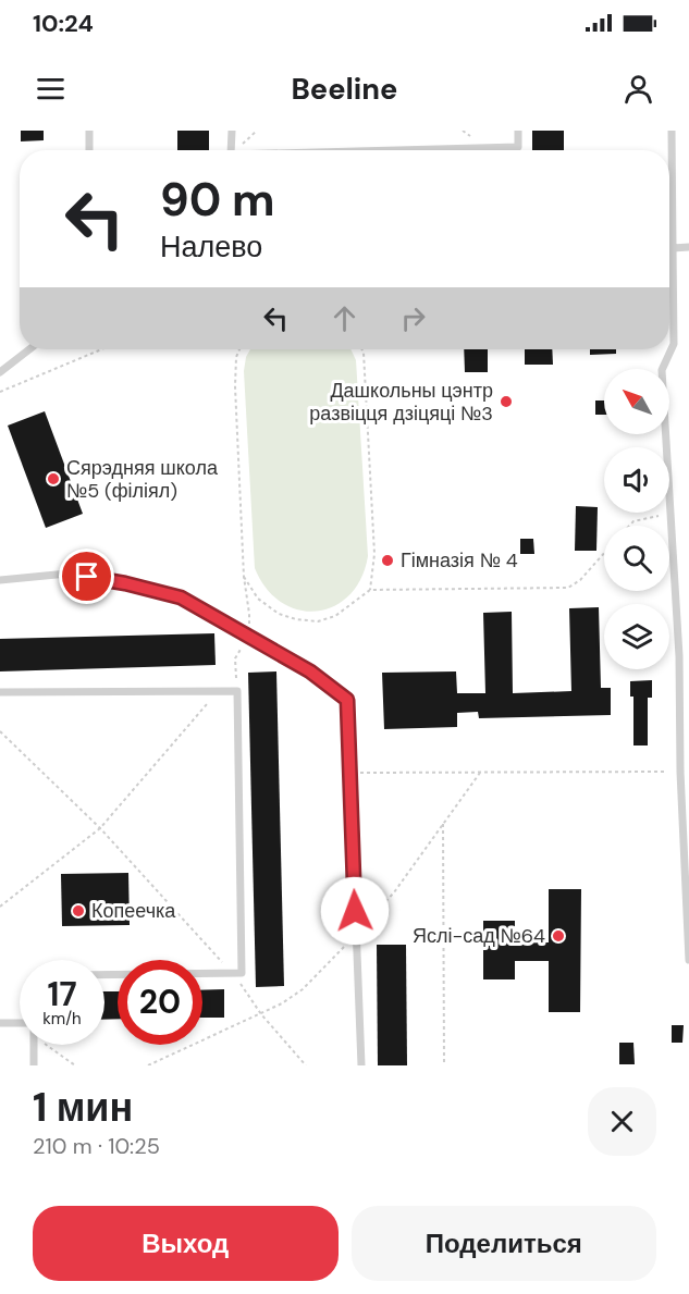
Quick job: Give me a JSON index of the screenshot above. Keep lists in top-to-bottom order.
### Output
{
  "places": [
    "Дашкольны цэнтр развіцця дзіцяці №3",
    "Сярэдняя школа №5 (філіял)",
    "Гімназія № 4",
    "Копеечка",
    "Яслі-сад №64"
  ],
  "north": "top left",
  "page": {
    "status": "10:24",
    "header": "Beeline",
    "turn": ["90 m", "Налево"],
    "speed": "17 km/h",
    "limit": "20",
    "heading": ["1 мин", "210 m · 10:25"],
    "buttons": ["Выход", "Поделиться"]
  }
}
